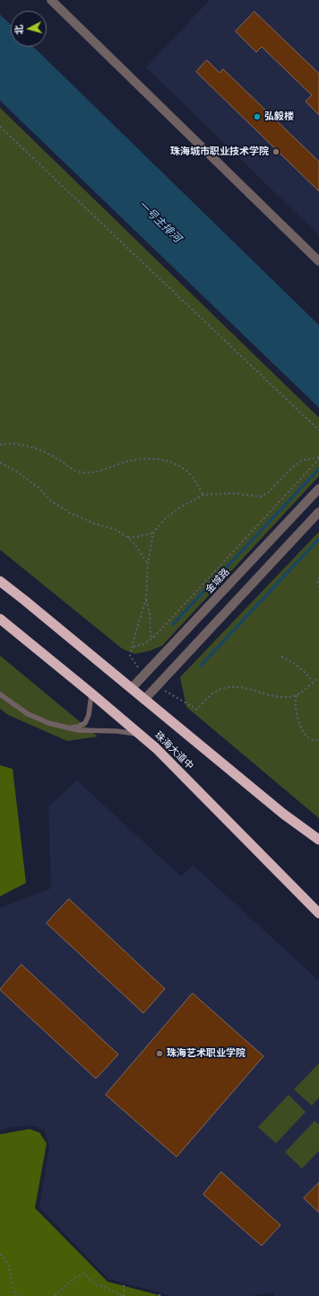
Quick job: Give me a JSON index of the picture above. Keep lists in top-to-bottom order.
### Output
{
  "streets": {
    "highway": ["珠海大道中"],
    "street": ["金城路"]
  },
  "crossings": [
    ["金城路", "珠海大道中"]
  ],
  "water": ["一号主排河"],
  "places": ["弘毅楼", "珠海城市职业技术学院", "珠海艺术职业学院"],
  "north": "left"
}
